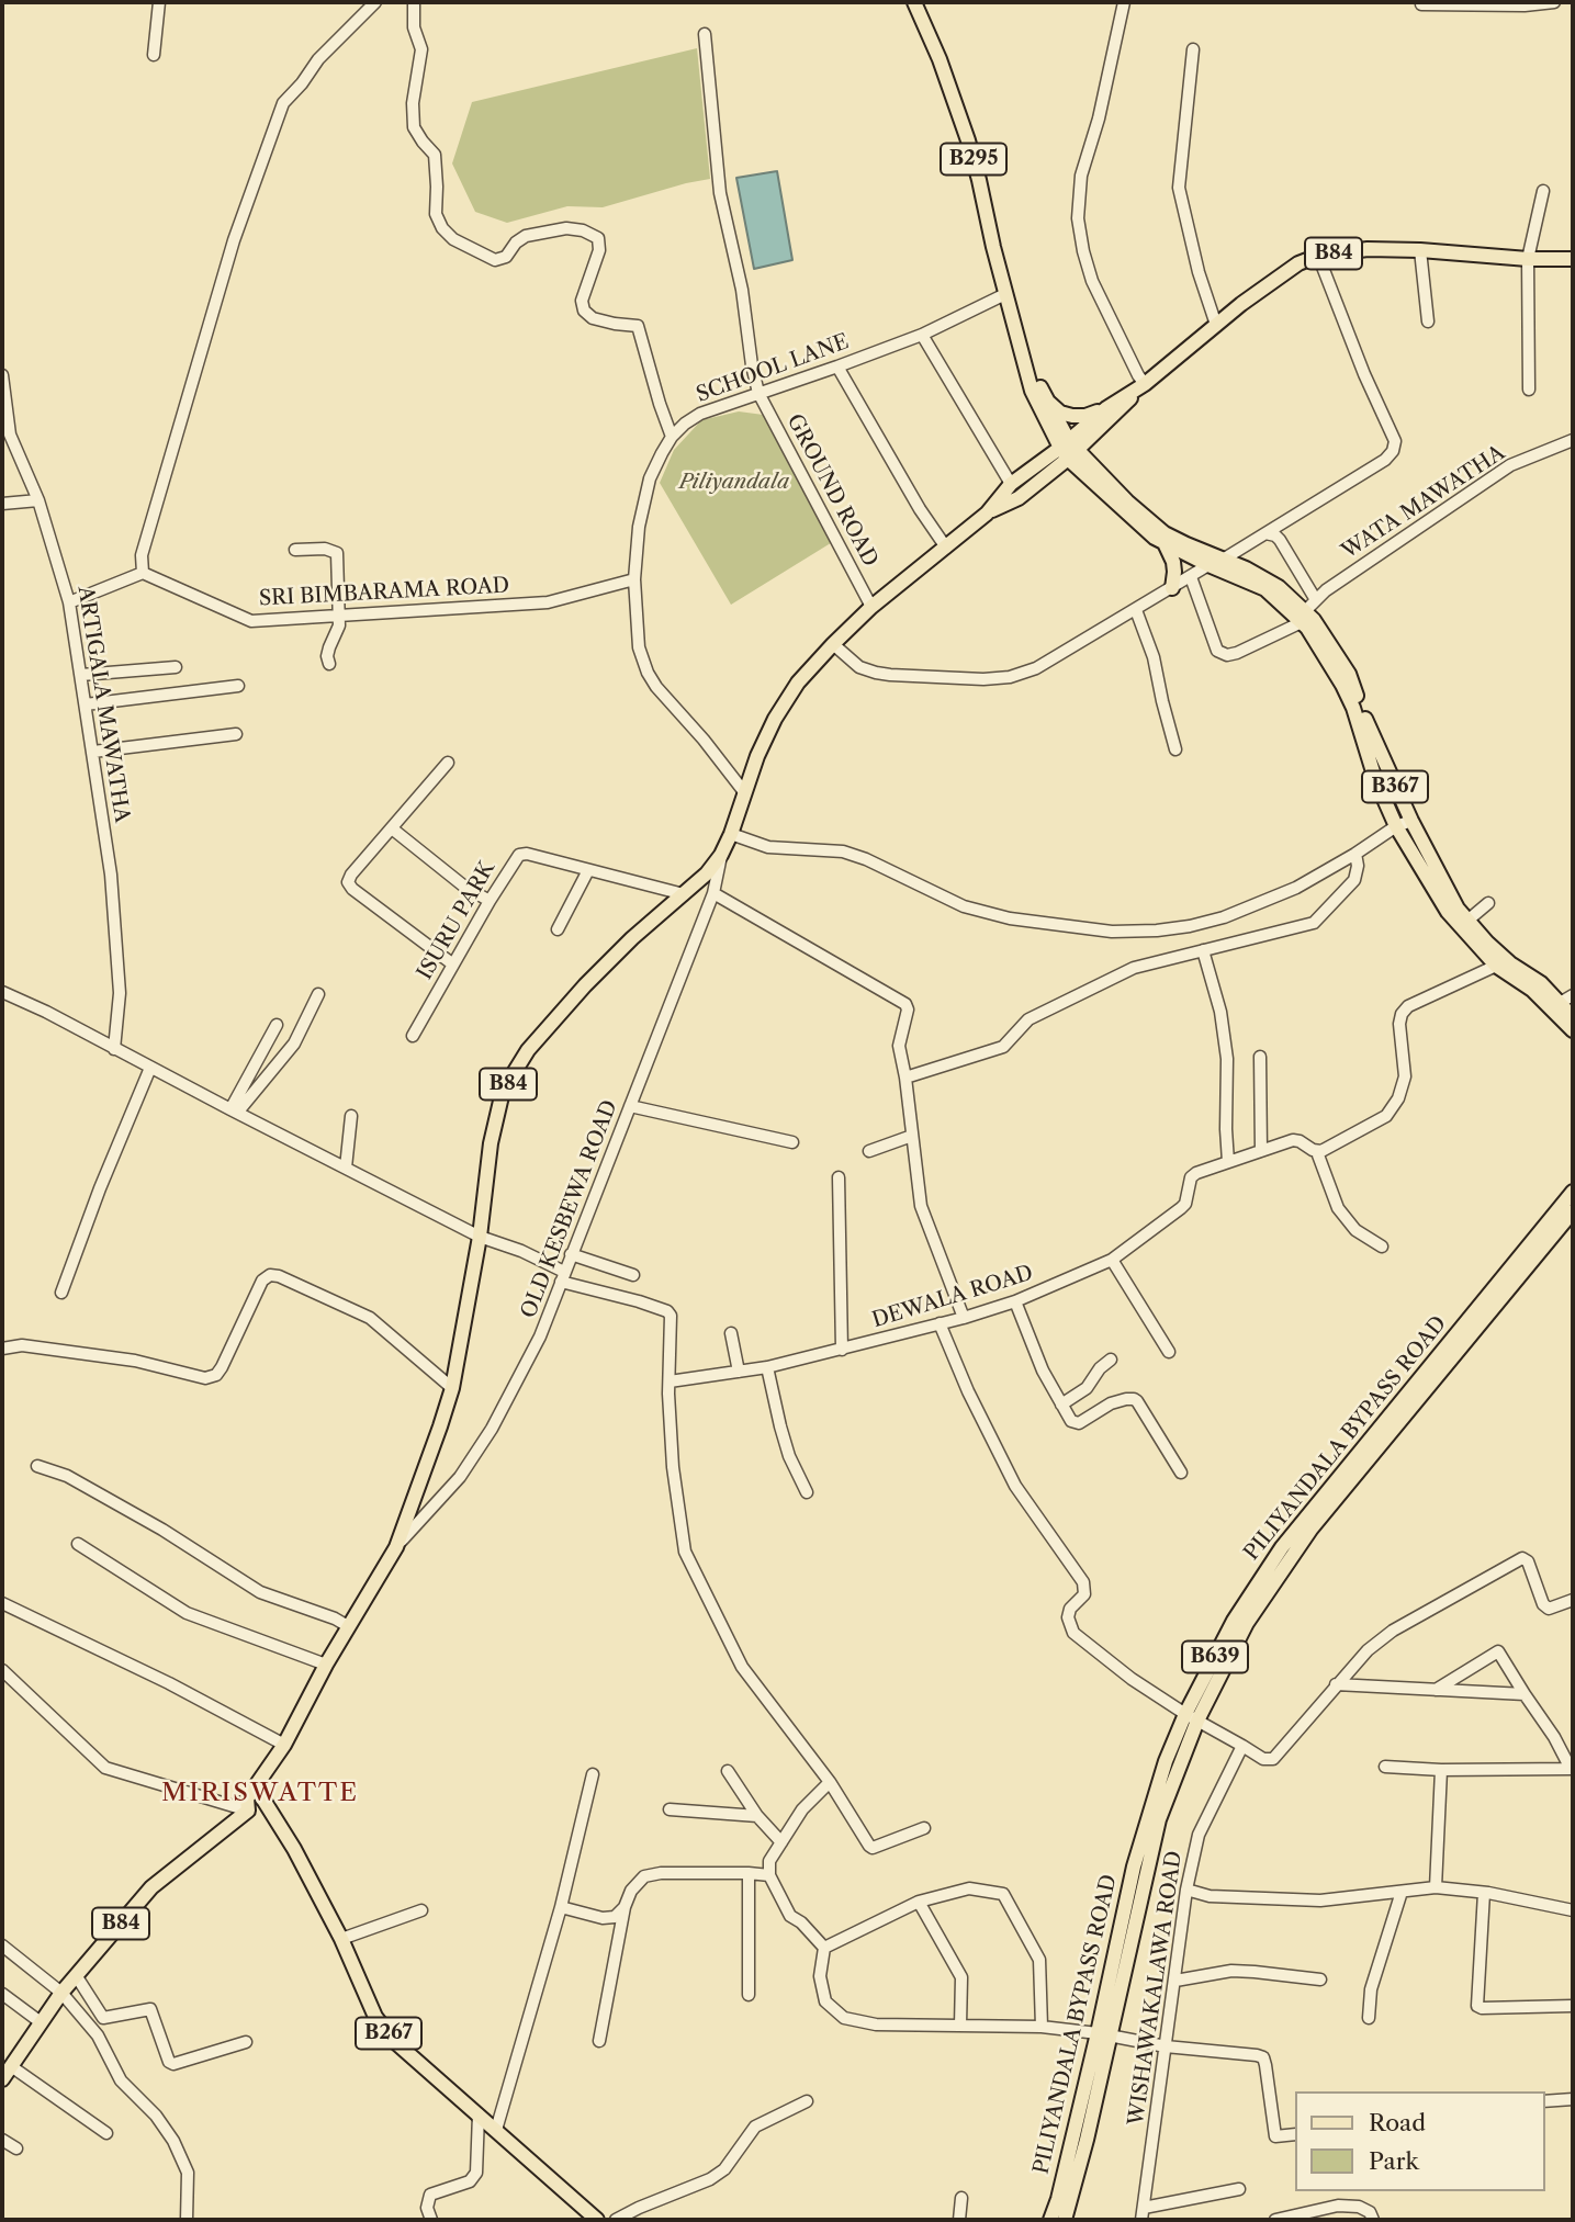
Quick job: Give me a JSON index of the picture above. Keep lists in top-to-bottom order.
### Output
{
  "streets": {
    "main road": [
      "B295",
      "B84",
      "B367",
      "PILIYANDALA BYPASS ROAD",
      "B639",
      "B267"
    ],
    "street": [
      "SCHOOL LANE",
      "GROUND ROAD",
      "WATA MAWATHA",
      "SRI BIMBARAMA ROAD",
      "ARTIGALA MAWATHA",
      "ISURU PARK",
      "OLD KESBEWA ROAD",
      "DEWALA ROAD",
      "WISHAWAKALAWA ROAD"
    ]
  },
  "crossings": [
    ["B295", "B84"],
    ["B295", "SCHOOL LANE"],
    ["B295", "B367"],
    ["B84", "SCHOOL LANE"],
    ["B84", "GROUND ROAD"],
    ["B84", "B367"],
    ["B84", "ISURU PARK"],
    ["B84", "OLD KESBEWA ROAD"],
    ["B84", "B267"],
    ["SCHOOL LANE", "GROUND ROAD"],
    ["SCHOOL LANE", "SRI BIMBARAMA ROAD"],
    ["WATA MAWATHA", "B367"]
  ],
  "districts": ["MIRISWATTE"],
  "parks": ["Piliyandala"],
  "legend": ["Road", "Park"]
}
